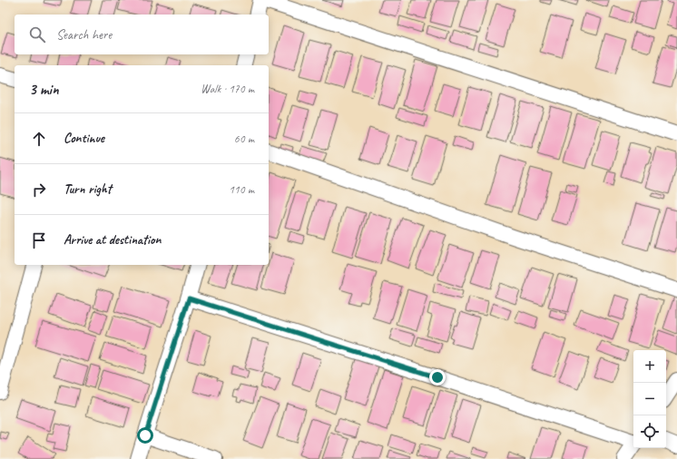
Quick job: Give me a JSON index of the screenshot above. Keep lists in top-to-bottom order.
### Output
{
  "page": {
    "search": "Search here",
    "heading": ["3 min", "Walk · 170 m"],
    "list": [
      ["Continue", "60 m"],
      ["Turn right", "110 m"],
      "Arrive at destination"
    ],
    "map_buttons": ["+", "−"]
  }
}
